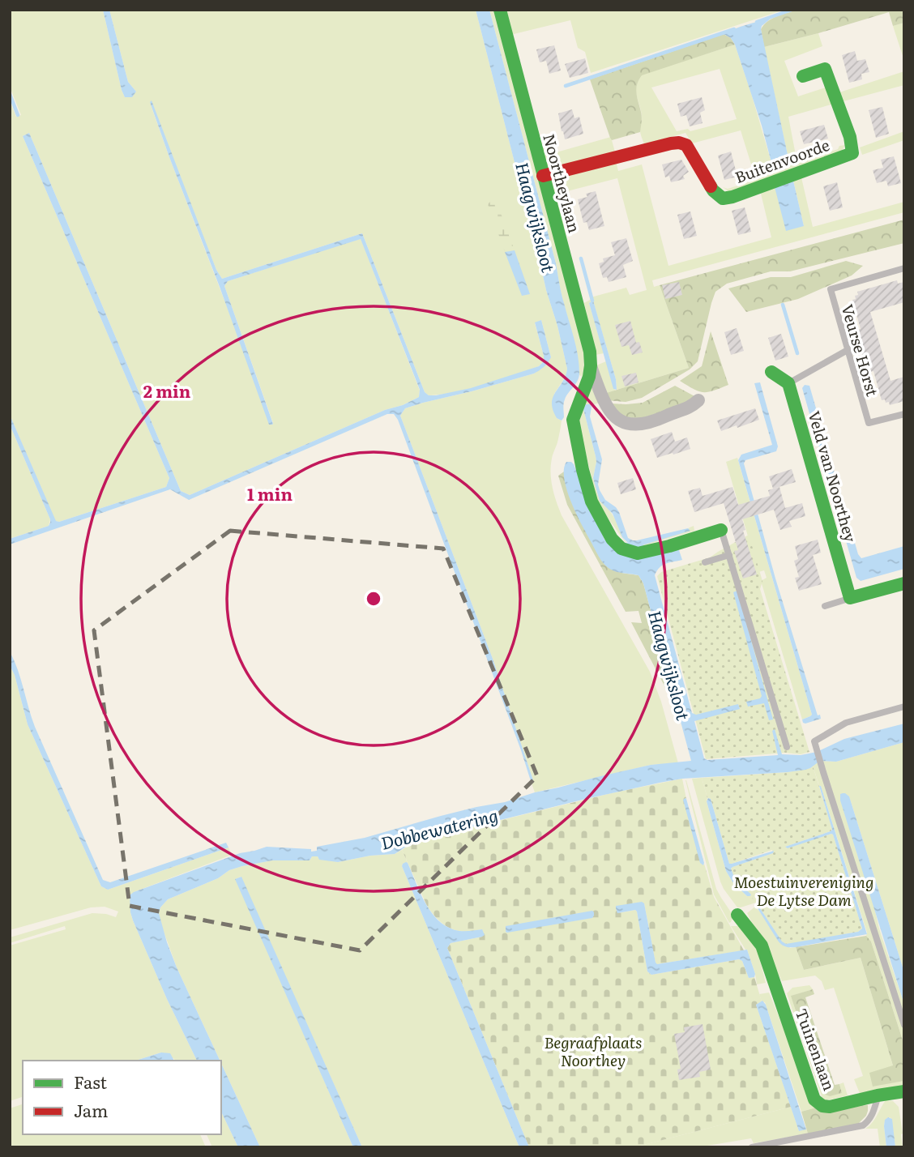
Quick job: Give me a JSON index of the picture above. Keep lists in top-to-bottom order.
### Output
{
  "streets": {
    "street": [
      "Buitenvoorde",
      "Noortheylaan",
      "Veld van Noorthey",
      "Tuinenlaan"
    ],
    "lane": ["Veurse Horst"]
  },
  "crossings": [
    ["Buitenvoorde", "Noortheylaan"]
  ],
  "water": ["Haagwijksloot", "Dobbewatering"],
  "parks": ["Moestuinvereniging De Lytse Dam", "Begraafplaats Noorthey"],
  "legend": ["Fast", "Jam"],
  "rings": ["2 min", "1 min"]
}
